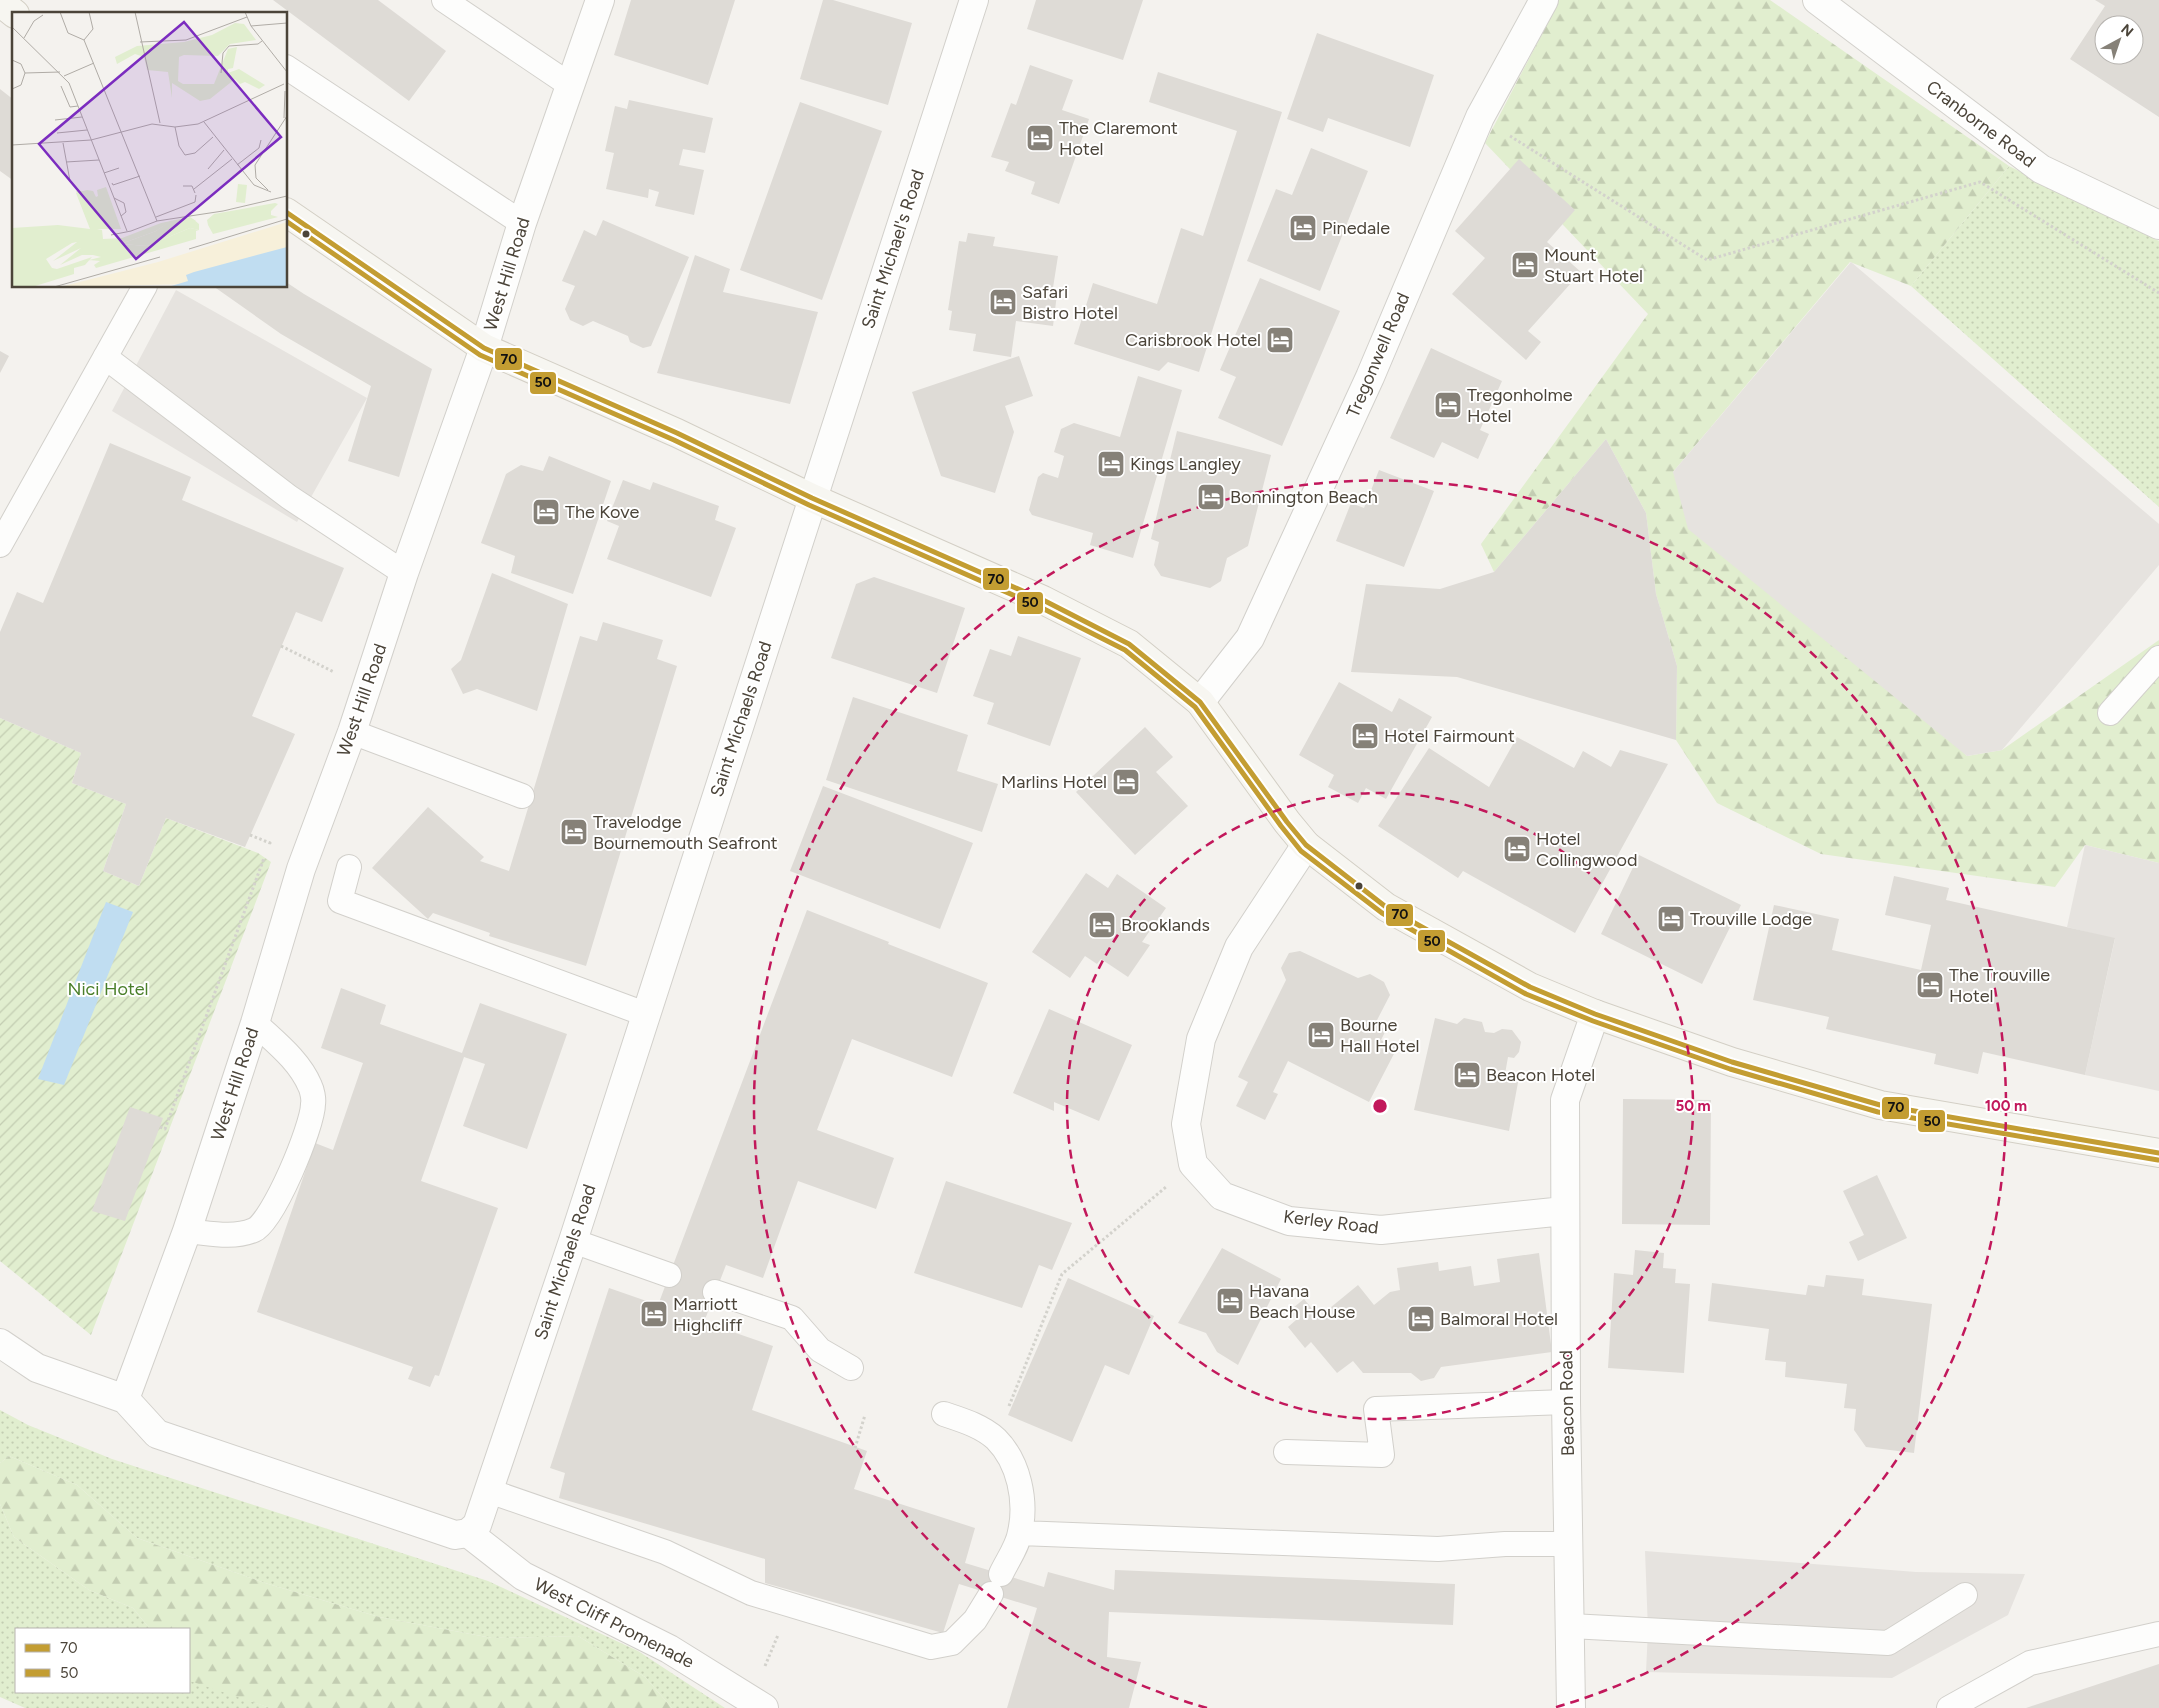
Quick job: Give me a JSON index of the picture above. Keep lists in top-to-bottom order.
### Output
{
  "streets": {
    "street": [
      "Cranborne Road",
      "Saint Michael's Road",
      "West Hill Road",
      "Tregonwell Road",
      "Saint Michaels Road",
      "Kerley Road",
      "Beacon Road",
      "West Cliff Promenade"
    ]
  },
  "crossings": [
    ["Saint Michael's Road", "Saint Michaels Road"],
    ["Saint Michaels Road", "West Cliff Promenade"],
    ["Kerley Road", "Beacon Road"]
  ],
  "parks": ["Nici Hotel"],
  "places": {
    "hotel": [
      "The Claremont Hotel",
      "Pinedale",
      "Mount Stuart Hotel",
      "Safari Bistro Hotel",
      "Carisbrook Hotel",
      "Tregonholme Hotel",
      "Kings Langley",
      "Bonnington Beach",
      "The Kove",
      "Hotel Fairmount",
      "Marlins Hotel",
      "Travelodge Bournemouth Seafront",
      "Hotel Collingwood",
      "Trouville Lodge",
      "Brooklands",
      "The Trouville Hotel",
      "Bourne Hall Hotel",
      "Beacon Hotel",
      "Havana Beach House",
      "Marriott Highcliff",
      "Balmoral Hotel"
    ]
  },
  "lines": ["transit line 70", "transit line 50"],
  "legend": ["70", "50"],
  "north": "top right",
  "rings": ["50 m", "100 m"]
}
